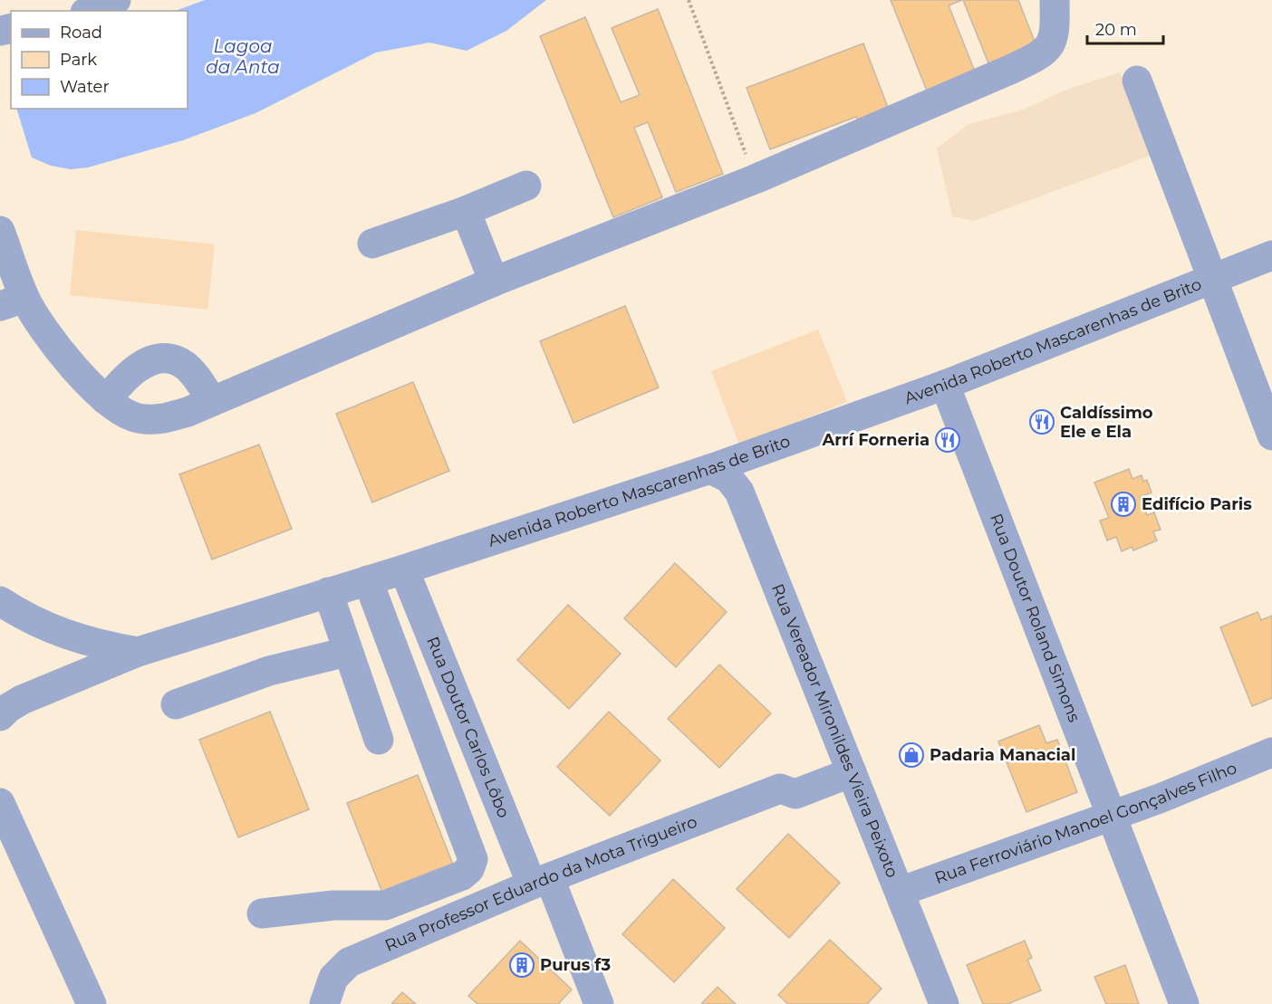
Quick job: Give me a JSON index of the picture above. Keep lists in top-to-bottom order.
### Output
{
  "streets": {
    "street": [
      "Avenida Roberto Mascarenhas de Brito",
      "Rua Doutor Roland Simons",
      "Rua Doutor Carlos Lôbo",
      "Rua Vereador Mironildes Vieira Peixoto",
      "Rua Ferroviário Manoel Gonçalves Filho",
      "Rua Professor Eduardo da Mota Trigueiro"
    ]
  },
  "crossings": [
    ["Avenida Roberto Mascarenhas de Brito", "Rua Doutor Roland Simons"],
    ["Avenida Roberto Mascarenhas de Brito", "Rua Doutor Carlos Lôbo"],
    ["Avenida Roberto Mascarenhas de Brito", "Rua Vereador Mironildes Vieira Peixoto"],
    ["Rua Doutor Roland Simons", "Rua Ferroviário Manoel Gonçalves Filho"],
    ["Rua Doutor Carlos Lôbo", "Rua Professor Eduardo da Mota Trigueiro"],
    ["Rua Vereador Mironildes Vieira Peixoto", "Rua Ferroviário Manoel Gonçalves Filho"],
    ["Rua Vereador Mironildes Vieira Peixoto", "Rua Professor Eduardo da Mota Trigueiro"]
  ],
  "water": ["Lagoa da Anta"],
  "places": {
    "restaurant": ["Caldíssimo Ele e Ela", "Arrí Forneria"],
    "building": ["Edifício Paris", "Purus f3"],
    "shop": ["Padaria Manacial"]
  },
  "legend": ["Road", "Park", "Water"],
  "scale_bar": "20 m"
}
